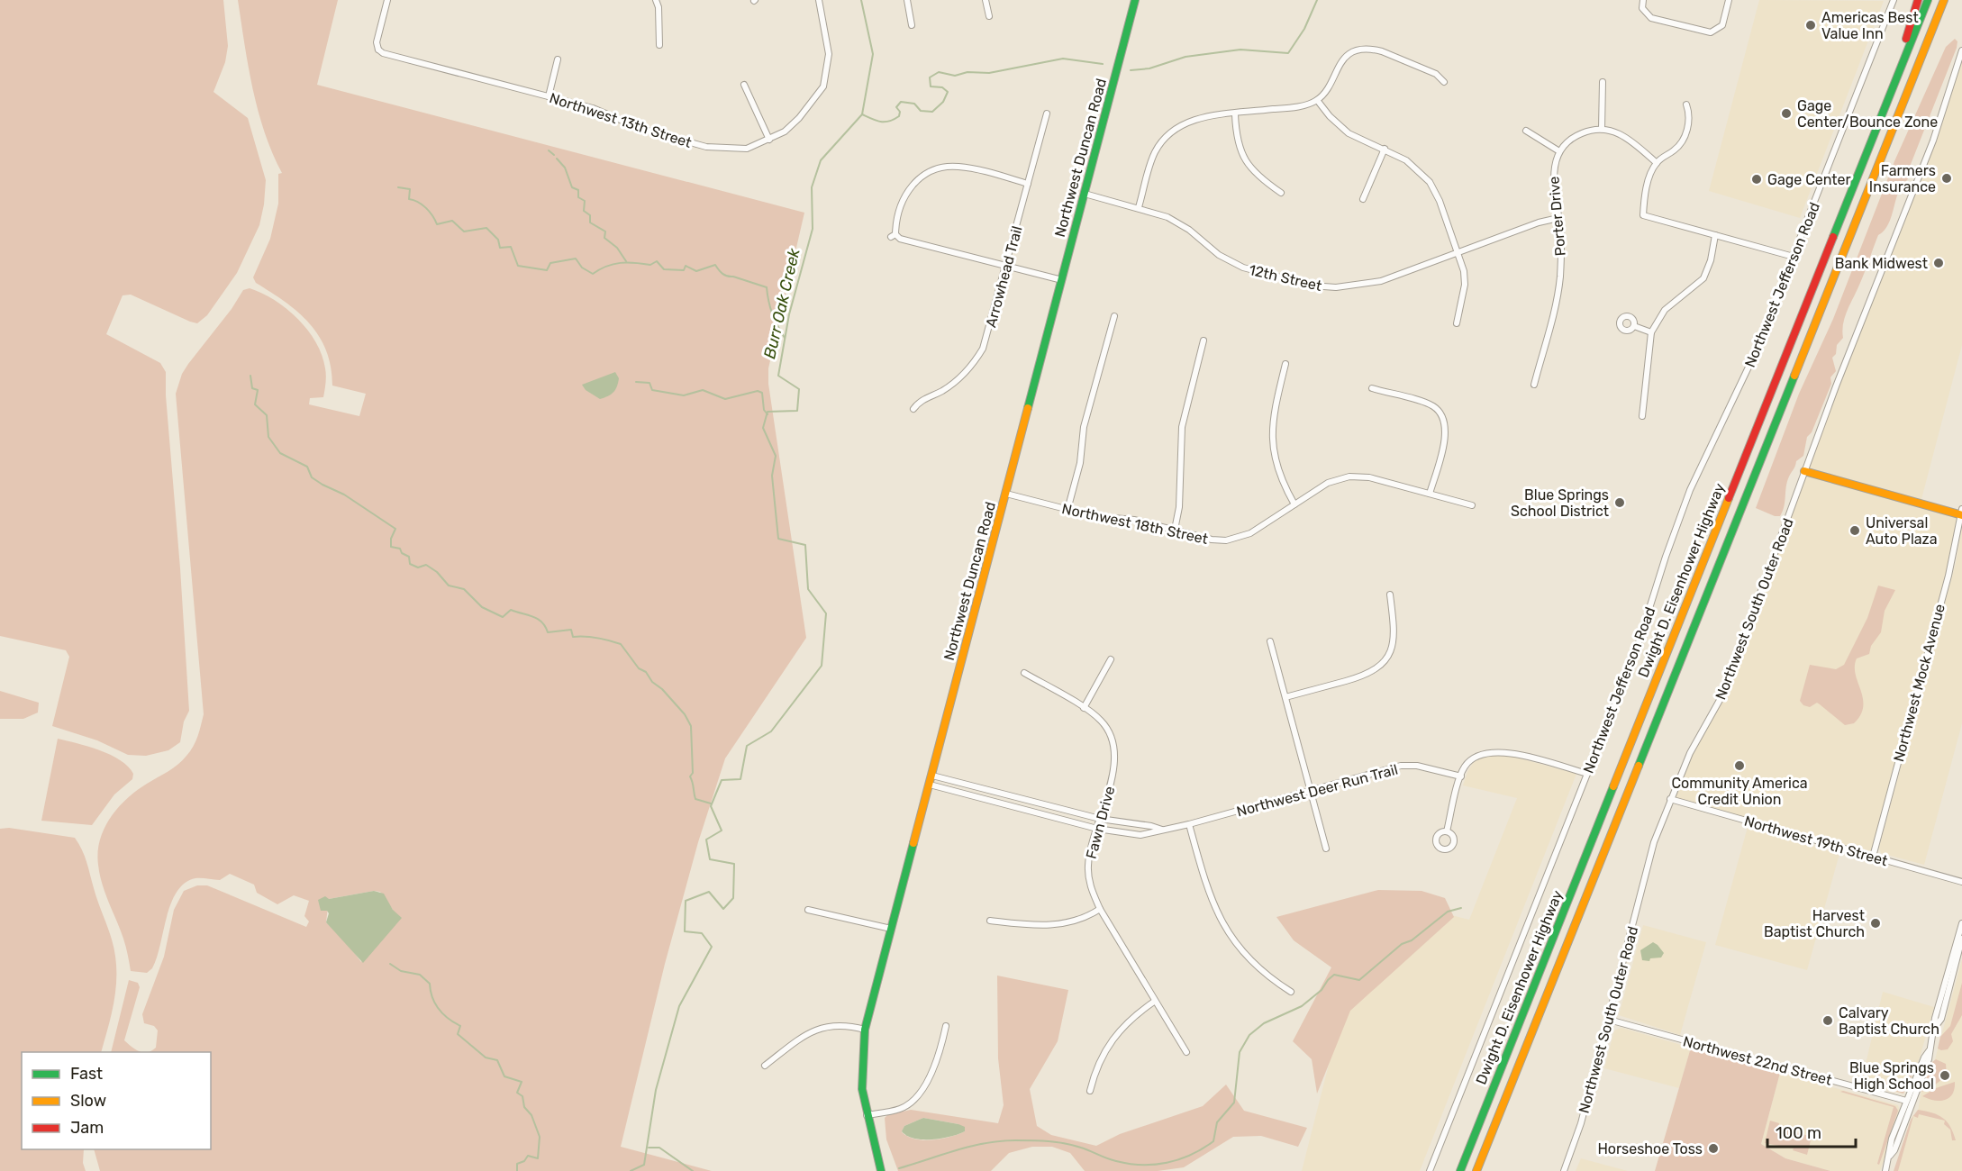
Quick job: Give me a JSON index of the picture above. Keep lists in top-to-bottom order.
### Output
{
  "streets": {
    "main road": ["Northwest Duncan Road", "Dwight D. Eisenhower Highway"],
    "street": [
      "Northwest 13th Street",
      "Porter Drive",
      "Arrowhead Trail",
      "12th Street",
      "Northwest Jefferson Road",
      "Northwest 18th Street",
      "Northwest South Outer Road",
      "Northwest Mock Avenue",
      "Northwest Deer Run Trail",
      "Fawn Drive",
      "Northwest 19th Street",
      "Northwest 22nd Street"
    ]
  },
  "crossings": [
    ["Northwest Duncan Road", "12th Street"],
    ["Northwest Duncan Road", "Northwest 18th Street"],
    ["Northwest Duncan Road", "Northwest Deer Run Trail"],
    ["Porter Drive", "12th Street"],
    ["Northwest South Outer Road", "Northwest 19th Street"],
    ["Northwest South Outer Road", "Northwest 22nd Street"],
    ["Northwest Mock Avenue", "Northwest 19th Street"],
    ["Northwest Deer Run Trail", "Fawn Drive"]
  ],
  "water": ["Burr Oak Creek"],
  "places": [
    "Americas Best Value Inn",
    "Gage Center/Bounce Zone",
    "Farmers Insurance",
    "Gage Center",
    "Bank Midwest",
    "Blue Springs School District",
    "Universal Auto Plaza",
    "Community America Credit Union",
    "Harvest Baptist Church",
    "Calvary Baptist Church",
    "Blue Springs High School",
    "Horseshoe Toss"
  ],
  "legend": ["Fast", "Slow", "Jam"],
  "scale_bar": "100 m"
}
